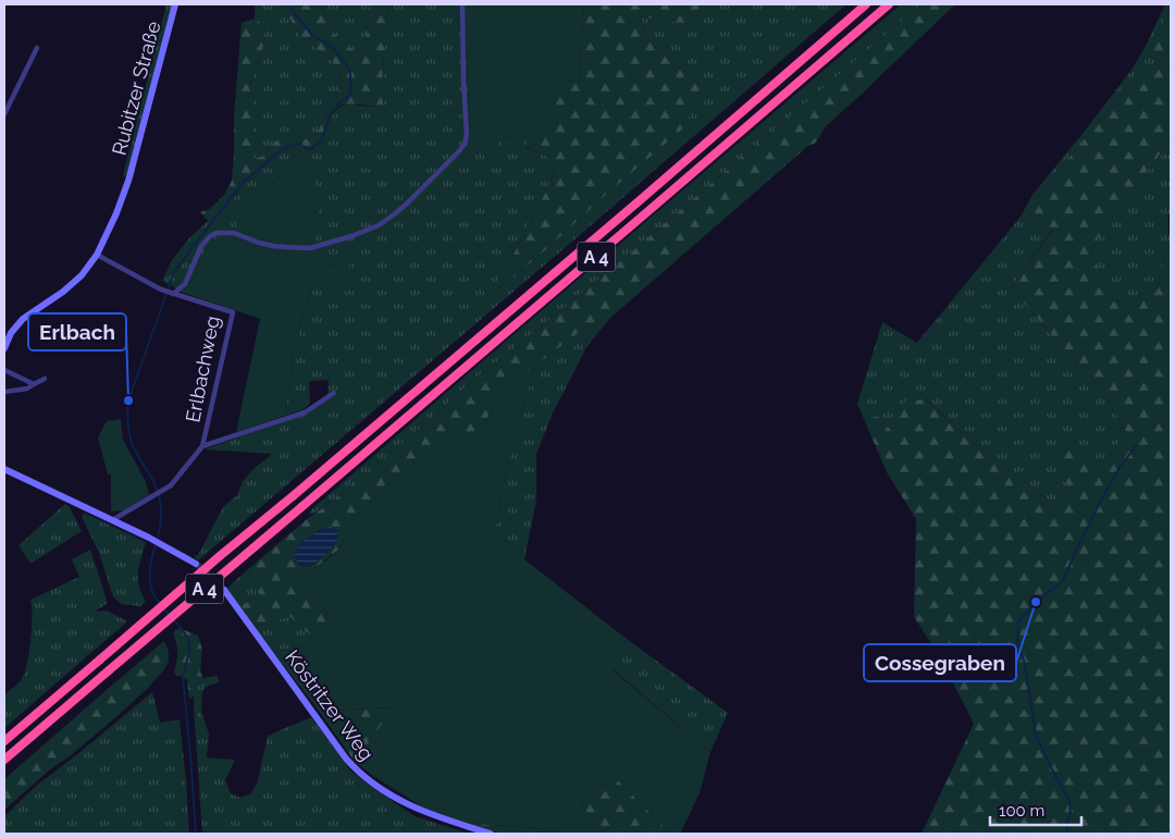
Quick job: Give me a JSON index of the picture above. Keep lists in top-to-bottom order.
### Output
{
  "streets": {
    "highway": ["A 4"],
    "main road": ["Rubitzer Straße", "Köstritzer Weg"],
    "street": ["Erlbachweg"]
  },
  "crossings": [
    ["Rubitzer Straße", "Erlbachweg"]
  ],
  "places": ["Erlbach", "Cossegraben"],
  "scale_bar": "100 m"
}
